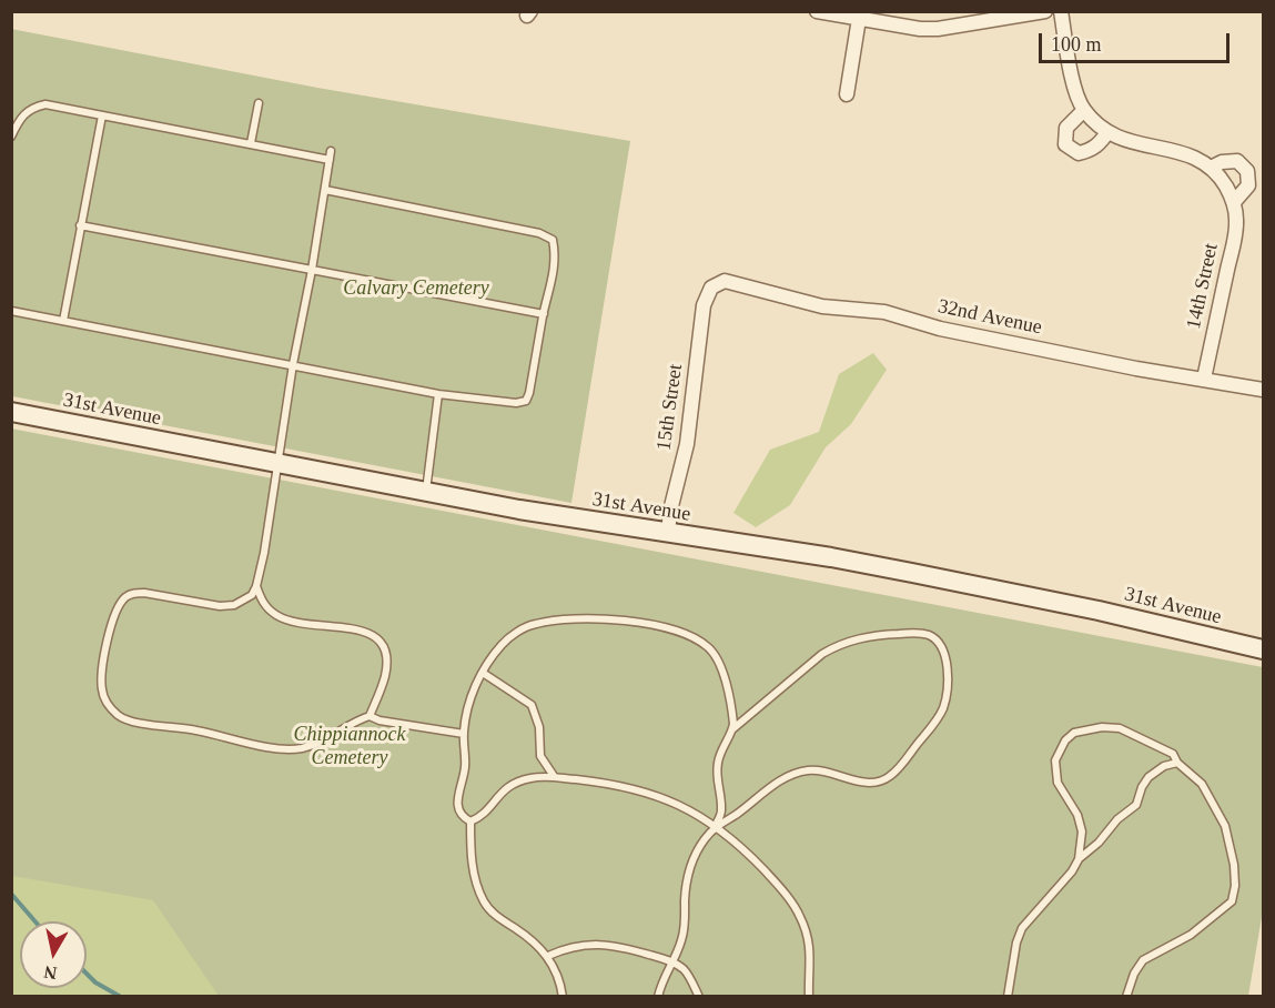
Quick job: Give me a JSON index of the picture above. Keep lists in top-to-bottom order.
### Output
{
  "streets": {
    "street": [
      "14th Street",
      "32nd Avenue",
      "15th Street",
      "31st Avenue"
    ]
  },
  "crossings": [
    ["14th Street", "32nd Avenue"],
    ["32nd Avenue", "15th Street"],
    ["15th Street", "31st Avenue"]
  ],
  "parks": ["Calvary Cemetery", "Chippiannock Cemetery"],
  "scale_bar": "100 m",
  "north": "bottom"
}
